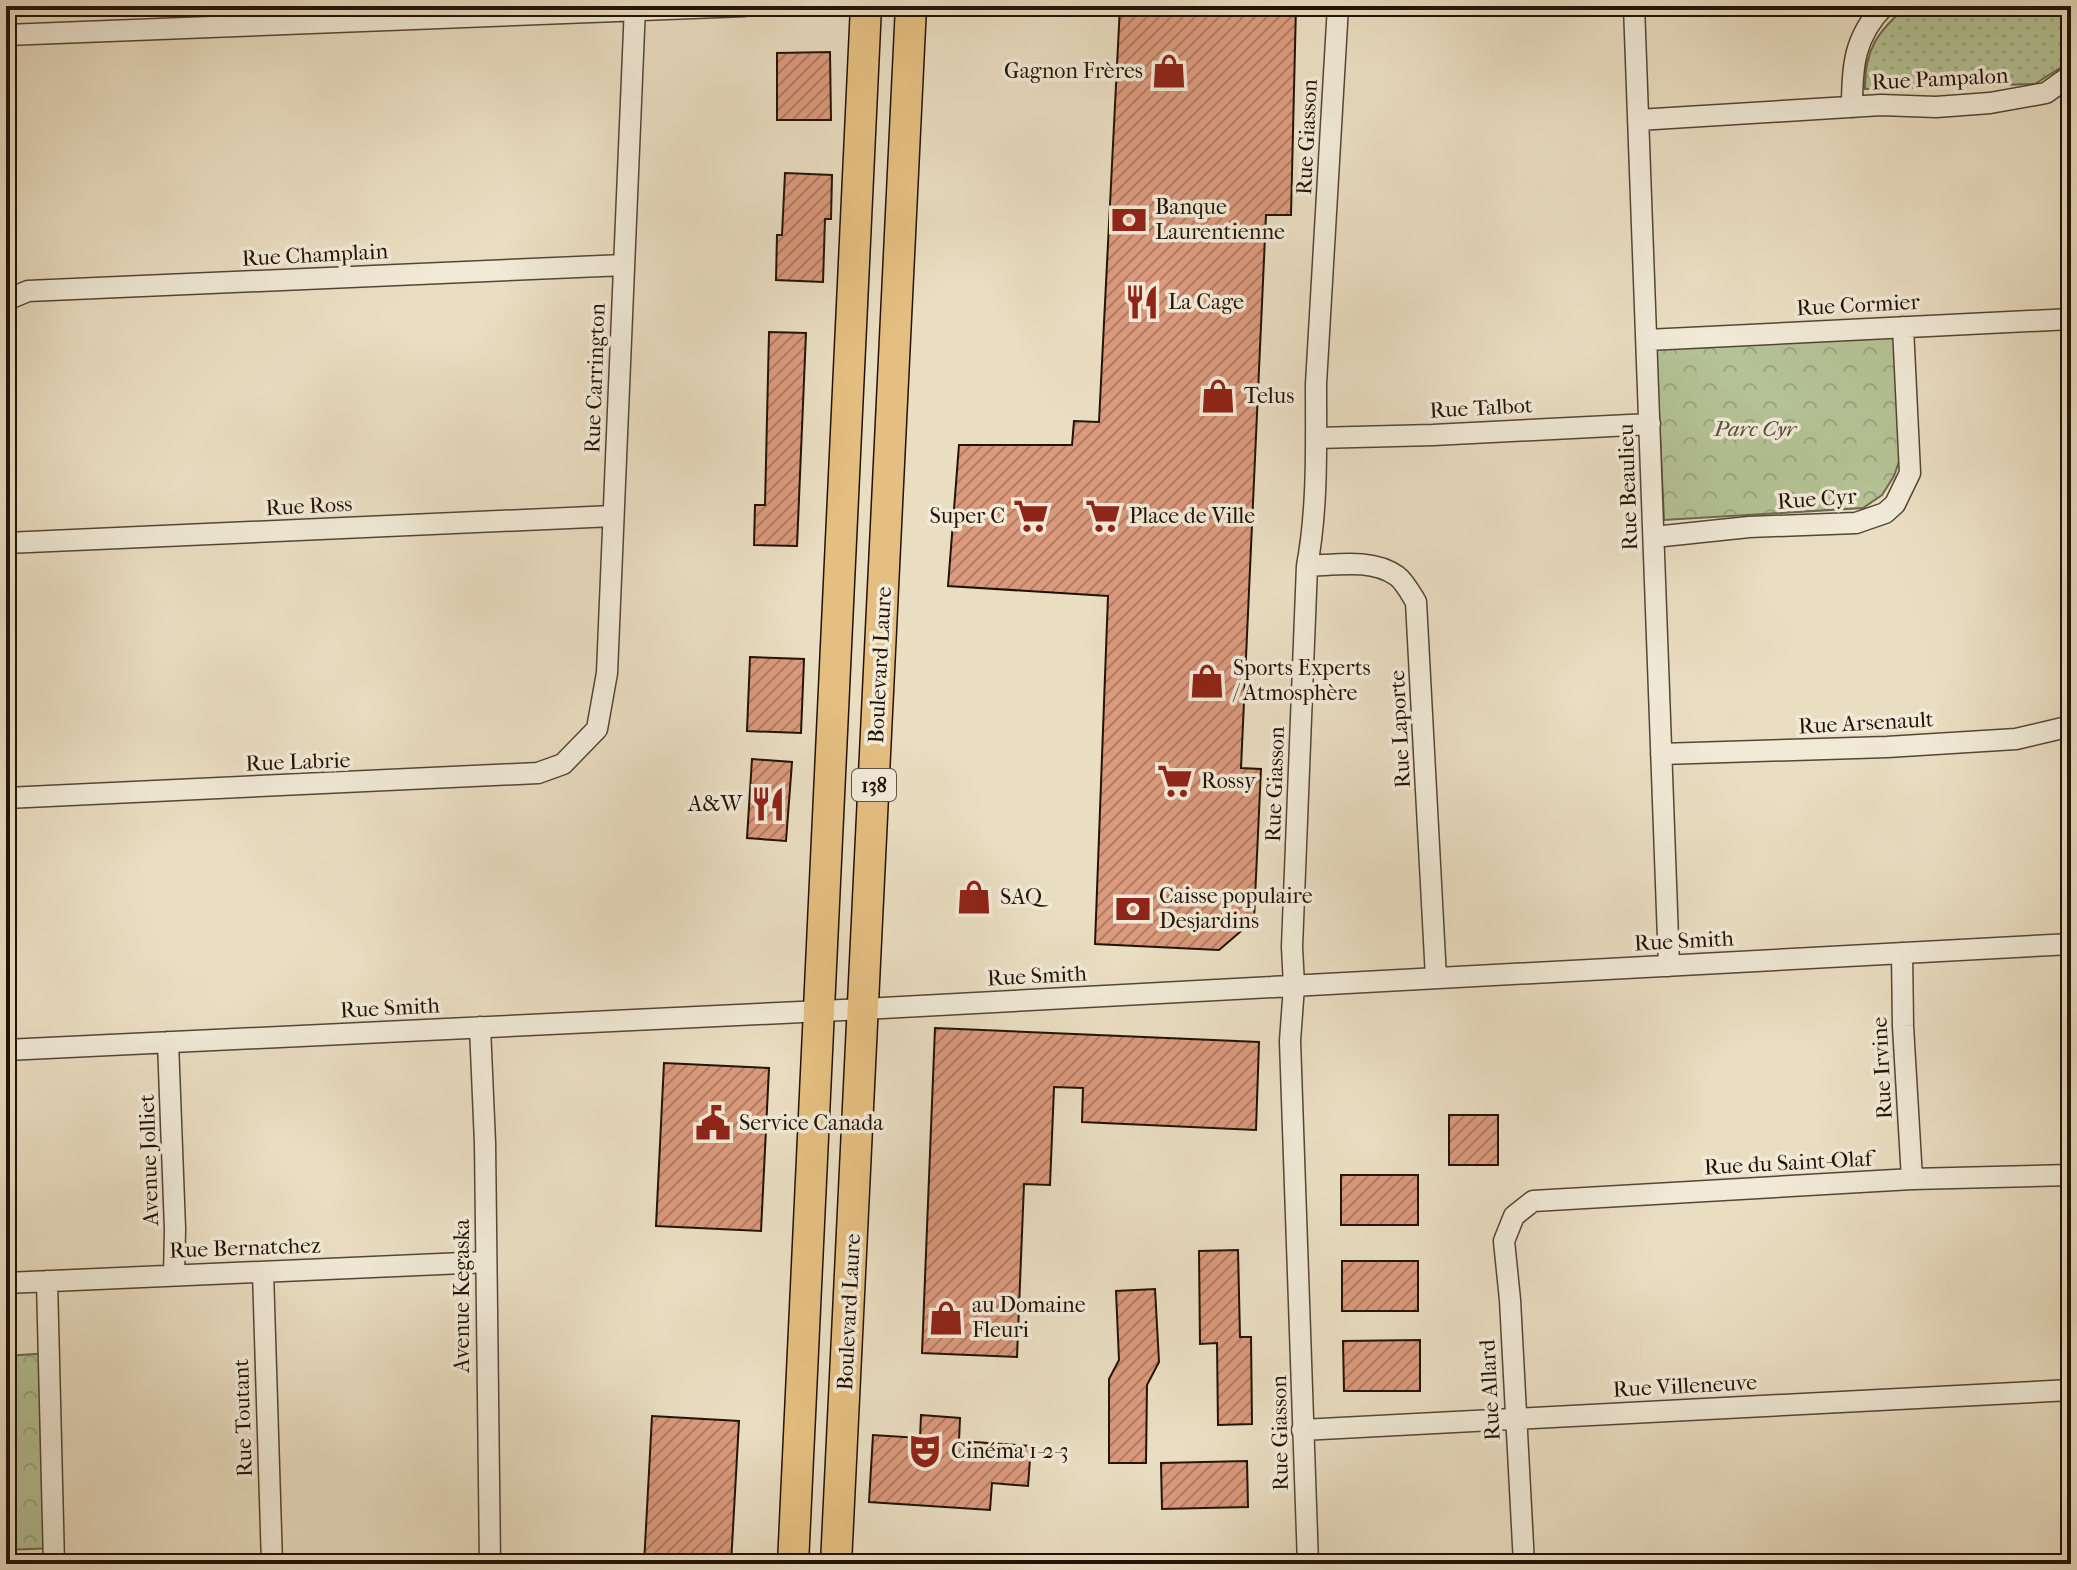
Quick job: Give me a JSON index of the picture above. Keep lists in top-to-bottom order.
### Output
{
  "streets": {
    "highway": ["Boulevard Laure", "138"],
    "street": [
      "Rue Pampalon",
      "Rue Giasson",
      "Rue Champlain",
      "Rue Cormier",
      "Rue Carrington",
      "Rue Talbot",
      "Rue Beaulieu",
      "Rue Cyr",
      "Rue Ross",
      "Rue Arsenault",
      "Rue Laporte",
      "Rue Labrie",
      "Rue Smith",
      "Rue Irvine",
      "Avenue Jolliet",
      "Rue du Saint-Olaf",
      "Rue Bernatchez",
      "Avenue Kegaska",
      "Rue Villeneuve",
      "Rue Allard",
      "Rue Toutant"
    ]
  },
  "crossings": [
    ["Rue Pampalon", "Rue Beaulieu"],
    ["Rue Giasson", "Rue Talbot"],
    ["Rue Giasson", "Rue Laporte"],
    ["Rue Giasson", "Rue Smith"],
    ["Rue Giasson", "Rue Villeneuve"],
    ["Rue Champlain", "Rue Carrington"],
    ["Rue Cormier", "Rue Beaulieu"],
    ["Rue Cormier", "Rue Cyr"],
    ["Rue Carrington", "Rue Ross"],
    ["Rue Carrington", "Rue Labrie"],
    ["Rue Talbot", "Rue Beaulieu"],
    ["Rue Beaulieu", "Rue Cyr"],
    ["Rue Beaulieu", "Rue Arsenault"],
    ["Rue Beaulieu", "Rue Smith"],
    ["Boulevard Laure", "Rue Smith"],
    ["Rue Laporte", "Rue Smith"],
    ["Rue Smith", "Rue Irvine"],
    ["Rue Smith", "Avenue Jolliet"],
    ["Rue Smith", "Avenue Kegaska"],
    ["Rue Irvine", "Rue du Saint-Olaf"],
    ["Avenue Jolliet", "Rue Bernatchez"],
    ["Rue du Saint-Olaf", "Rue Allard"],
    ["Rue Bernatchez", "Avenue Kegaska"],
    ["Rue Bernatchez", "Rue Toutant"],
    ["Rue Villeneuve", "Rue Allard"]
  ],
  "parks": ["Parc Cyr"],
  "places": {
    "shop": [
      "Gagnon Frères",
      "Telus",
      "Sports Experts / Atmosphère",
      "SAQ",
      "au Domaine Fleuri"
    ],
    "bank": ["Banque Laurentienne", "Caisse populaire Desjardins"],
    "restaurant": ["La Cage", "A&W"],
    "supermarket": ["Super C", "Place de Ville", "Rossy"],
    "public building": ["Service Canada"],
    "theatre": ["Cinéma 1-2-3"]
  }
}
